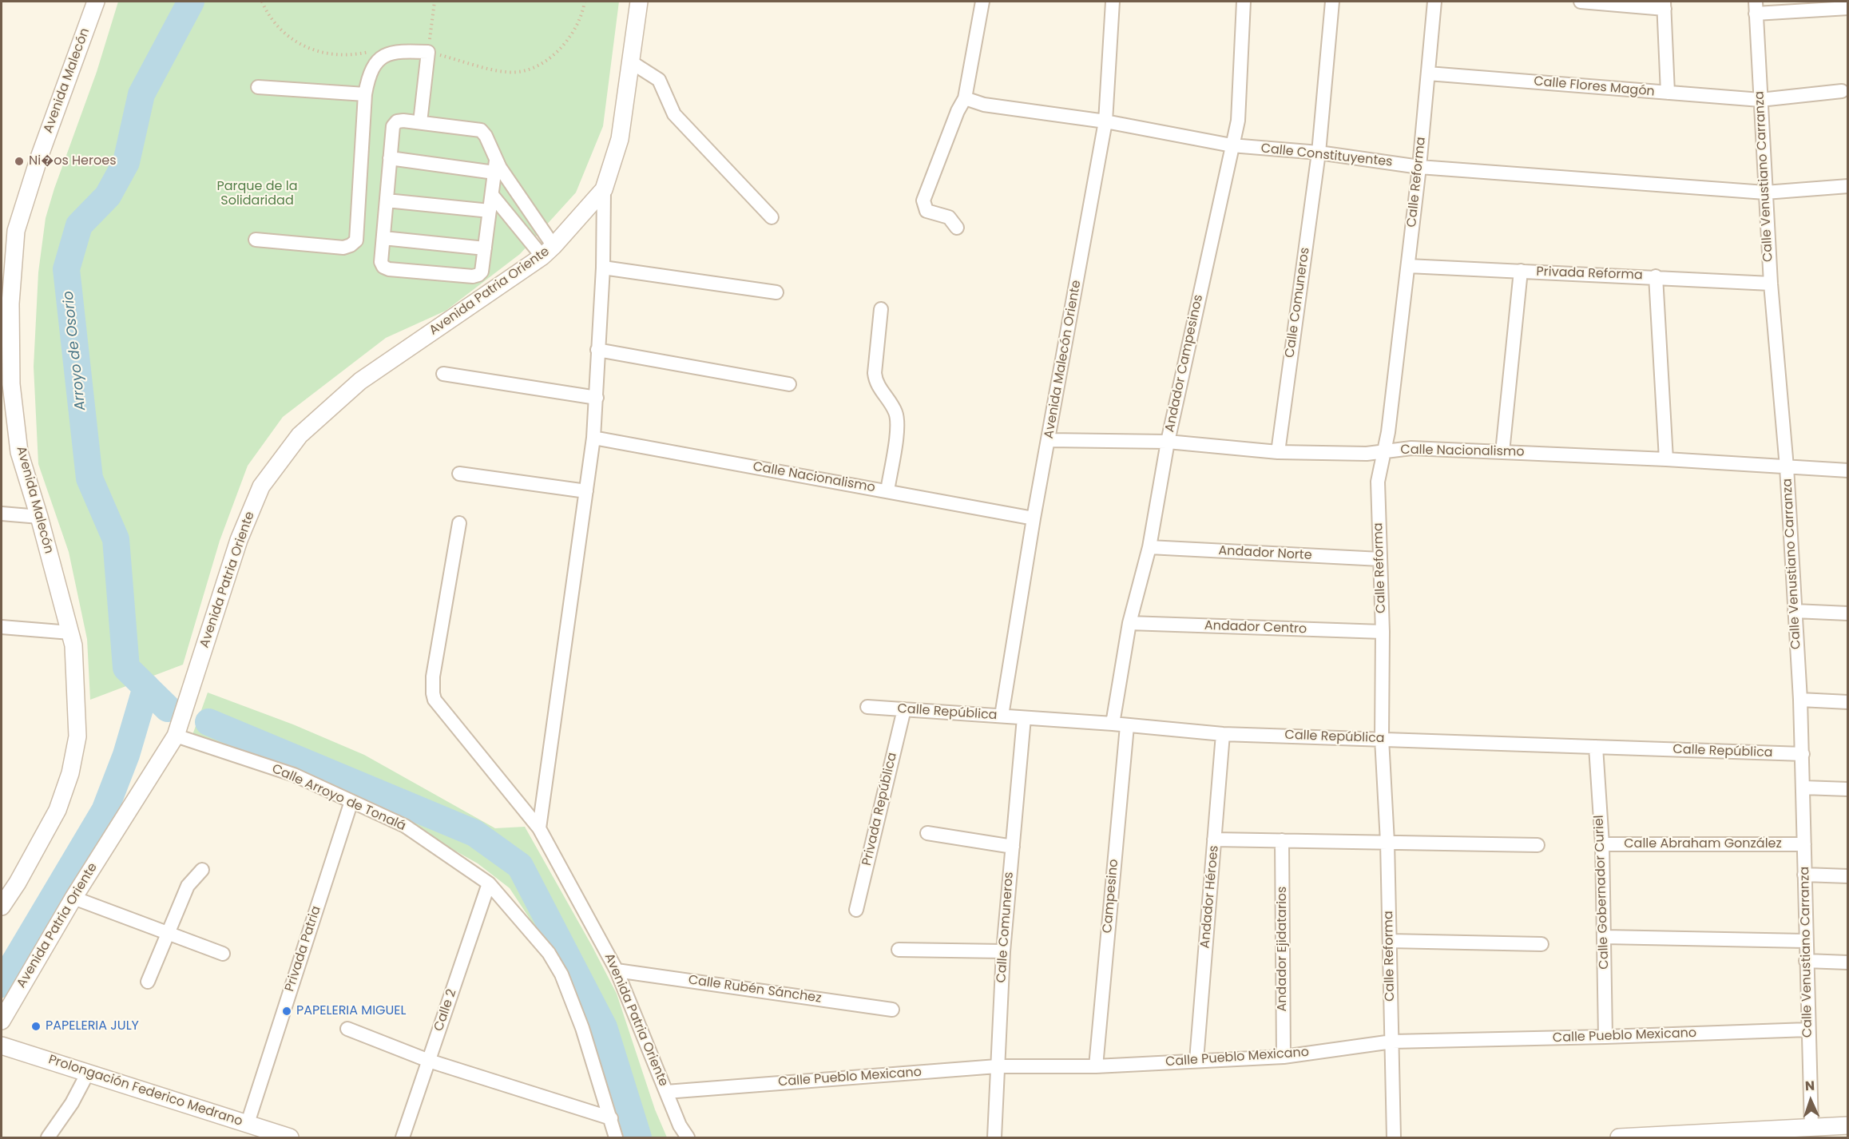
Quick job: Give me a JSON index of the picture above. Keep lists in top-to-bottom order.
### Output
{
  "streets": {
    "street": [
      "Avenida Malecón",
      "Calle Flores Magón",
      "Calle Constituyentes",
      "Calle Venustiano Carranza",
      "Calle Reforma",
      "Privada Reforma",
      "Avenida Patria Oriente",
      "Calle Comuneros",
      "Avenida Malecón Oriente",
      "Andador Campesinos",
      "Calle Nacionalismo",
      "Andador Norte",
      "Andador Centro",
      "Calle República",
      "Calle Arroyo de Tonalá",
      "Privada República",
      "Calle Abraham González",
      "Calle Gobernador Curiel",
      "Campesino",
      "Andador Héroes",
      "Privada Patria",
      "Andador Ejidatarios",
      "Calle Rubén Sánchez",
      "Calle 2",
      "Calle Pueblo Mexicano",
      "Prolongación Federico Medrano"
    ]
  },
  "crossings": [
    ["Calle Flores Magón", "Calle Venustiano Carranza"],
    ["Calle Flores Magón", "Calle Reforma"],
    ["Calle Constituyentes", "Calle Venustiano Carranza"],
    ["Calle Constituyentes", "Calle Reforma"],
    ["Calle Constituyentes", "Calle Comuneros"],
    ["Calle Constituyentes", "Avenida Malecón Oriente"],
    ["Calle Constituyentes", "Andador Campesinos"],
    ["Calle Venustiano Carranza", "Privada Reforma"],
    ["Calle Venustiano Carranza", "Calle Nacionalismo"],
    ["Calle Venustiano Carranza", "Calle República"],
    ["Calle Venustiano Carranza", "Calle Abraham González"],
    ["Calle Venustiano Carranza", "Calle Pueblo Mexicano"],
    ["Calle Reforma", "Privada Reforma"],
    ["Calle Reforma", "Calle Nacionalismo"],
    ["Calle Reforma", "Andador Norte"],
    ["Calle Reforma", "Andador Centro"],
    ["Calle Reforma", "Calle República"],
    ["Calle Reforma", "Calle Pueblo Mexicano"],
    ["Avenida Patria Oriente", "Calle Nacionalismo"],
    ["Avenida Patria Oriente", "Calle Arroyo de Tonalá"],
    ["Avenida Patria Oriente", "Calle Rubén Sánchez"],
    ["Avenida Patria Oriente", "Calle Pueblo Mexicano"],
    ["Calle Comuneros", "Calle Nacionalismo"],
    ["Calle Comuneros", "Calle República"],
    ["Calle Comuneros", "Calle Pueblo Mexicano"],
    ["Avenida Malecón Oriente", "Calle Nacionalismo"],
    ["Avenida Malecón Oriente", "Calle República"],
    ["Andador Campesinos", "Calle Nacionalismo"],
    ["Andador Campesinos", "Andador Norte"],
    ["Andador Campesinos", "Andador Centro"],
    ["Andador Campesinos", "Calle República"],
    ["Calle República", "Privada República"],
    ["Calle República", "Calle Gobernador Curiel"],
    ["Calle República", "Campesino"],
    ["Calle República", "Andador Héroes"],
    ["Calle Arroyo de Tonalá", "Privada Patria"],
    ["Calle Arroyo de Tonalá", "Calle 2"],
    ["Calle Abraham González", "Calle Gobernador Curiel"],
    ["Calle Gobernador Curiel", "Calle Pueblo Mexicano"],
    ["Campesino", "Calle Pueblo Mexicano"],
    ["Andador Héroes", "Calle Pueblo Mexicano"],
    ["Privada Patria", "Prolongación Federico Medrano"],
    ["Andador Ejidatarios", "Calle Pueblo Mexicano"]
  ],
  "water": ["Arroyo de Osorio"],
  "parks": ["Parque de la Solidaridad"],
  "places": ["Ni�os Heroes", "PAPELERIA MIGUEL", "PAPELERIA JULY"],
  "north": "top"
}
